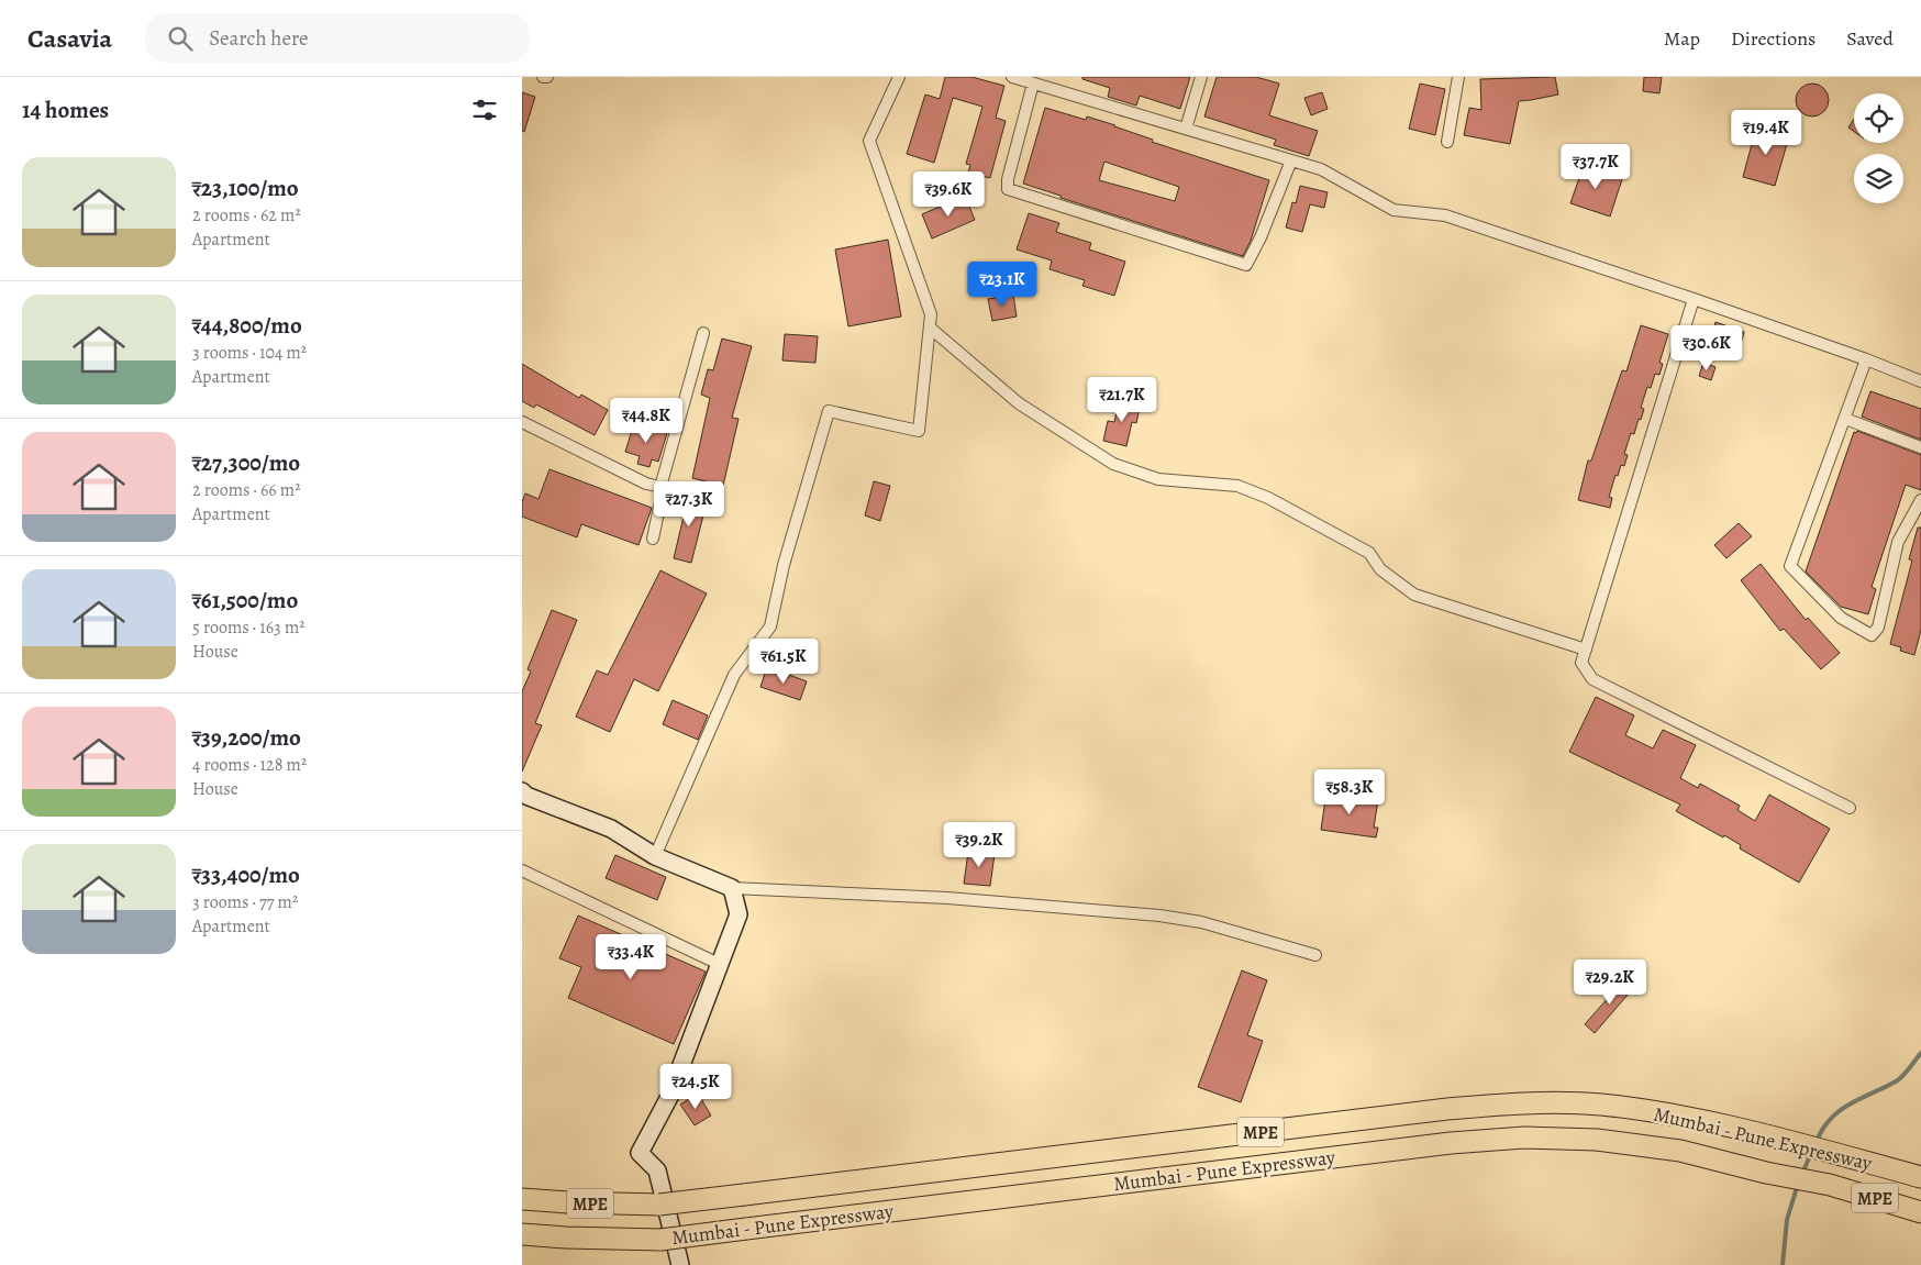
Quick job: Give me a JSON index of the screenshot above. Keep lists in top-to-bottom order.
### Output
{
  "streets": {
    "highway": ["MPE", "Mumbai - Pune Expressway"]
  },
  "page": {
    "header": "Casavia",
    "search": "Search here",
    "nav": ["Map", "Directions", "Saved"],
    "heading": "14 homes",
    "price": [
      "₹19.4K",
      "₹37.7K",
      "₹39.6K",
      "₹23.1K",
      "₹30.6K",
      "₹21.7K",
      "₹44.8K",
      "₹27.3K",
      "₹61.5K",
      "₹58.3K",
      "₹39.2K",
      "₹33.4K",
      "₹29.2K",
      "₹24.5K"
    ],
    "list": [
      {
        "name": "₹23,100/mo",
        "note": "2 rooms · 62 m² · Apartment"
      },
      {
        "name": "₹44,800/mo",
        "note": "3 rooms · 104 m² · Apartment"
      },
      {
        "name": "₹27,300/mo",
        "note": "2 rooms · 66 m² · Apartment"
      },
      {
        "name": "₹61,500/mo",
        "note": "5 rooms · 163 m² · House"
      },
      {
        "name": "₹39,200/mo",
        "note": "4 rooms · 128 m² · House"
      },
      {
        "name": "₹33,400/mo",
        "note": "3 rooms · 77 m² · Apartment"
      }
    ]
  }
}
